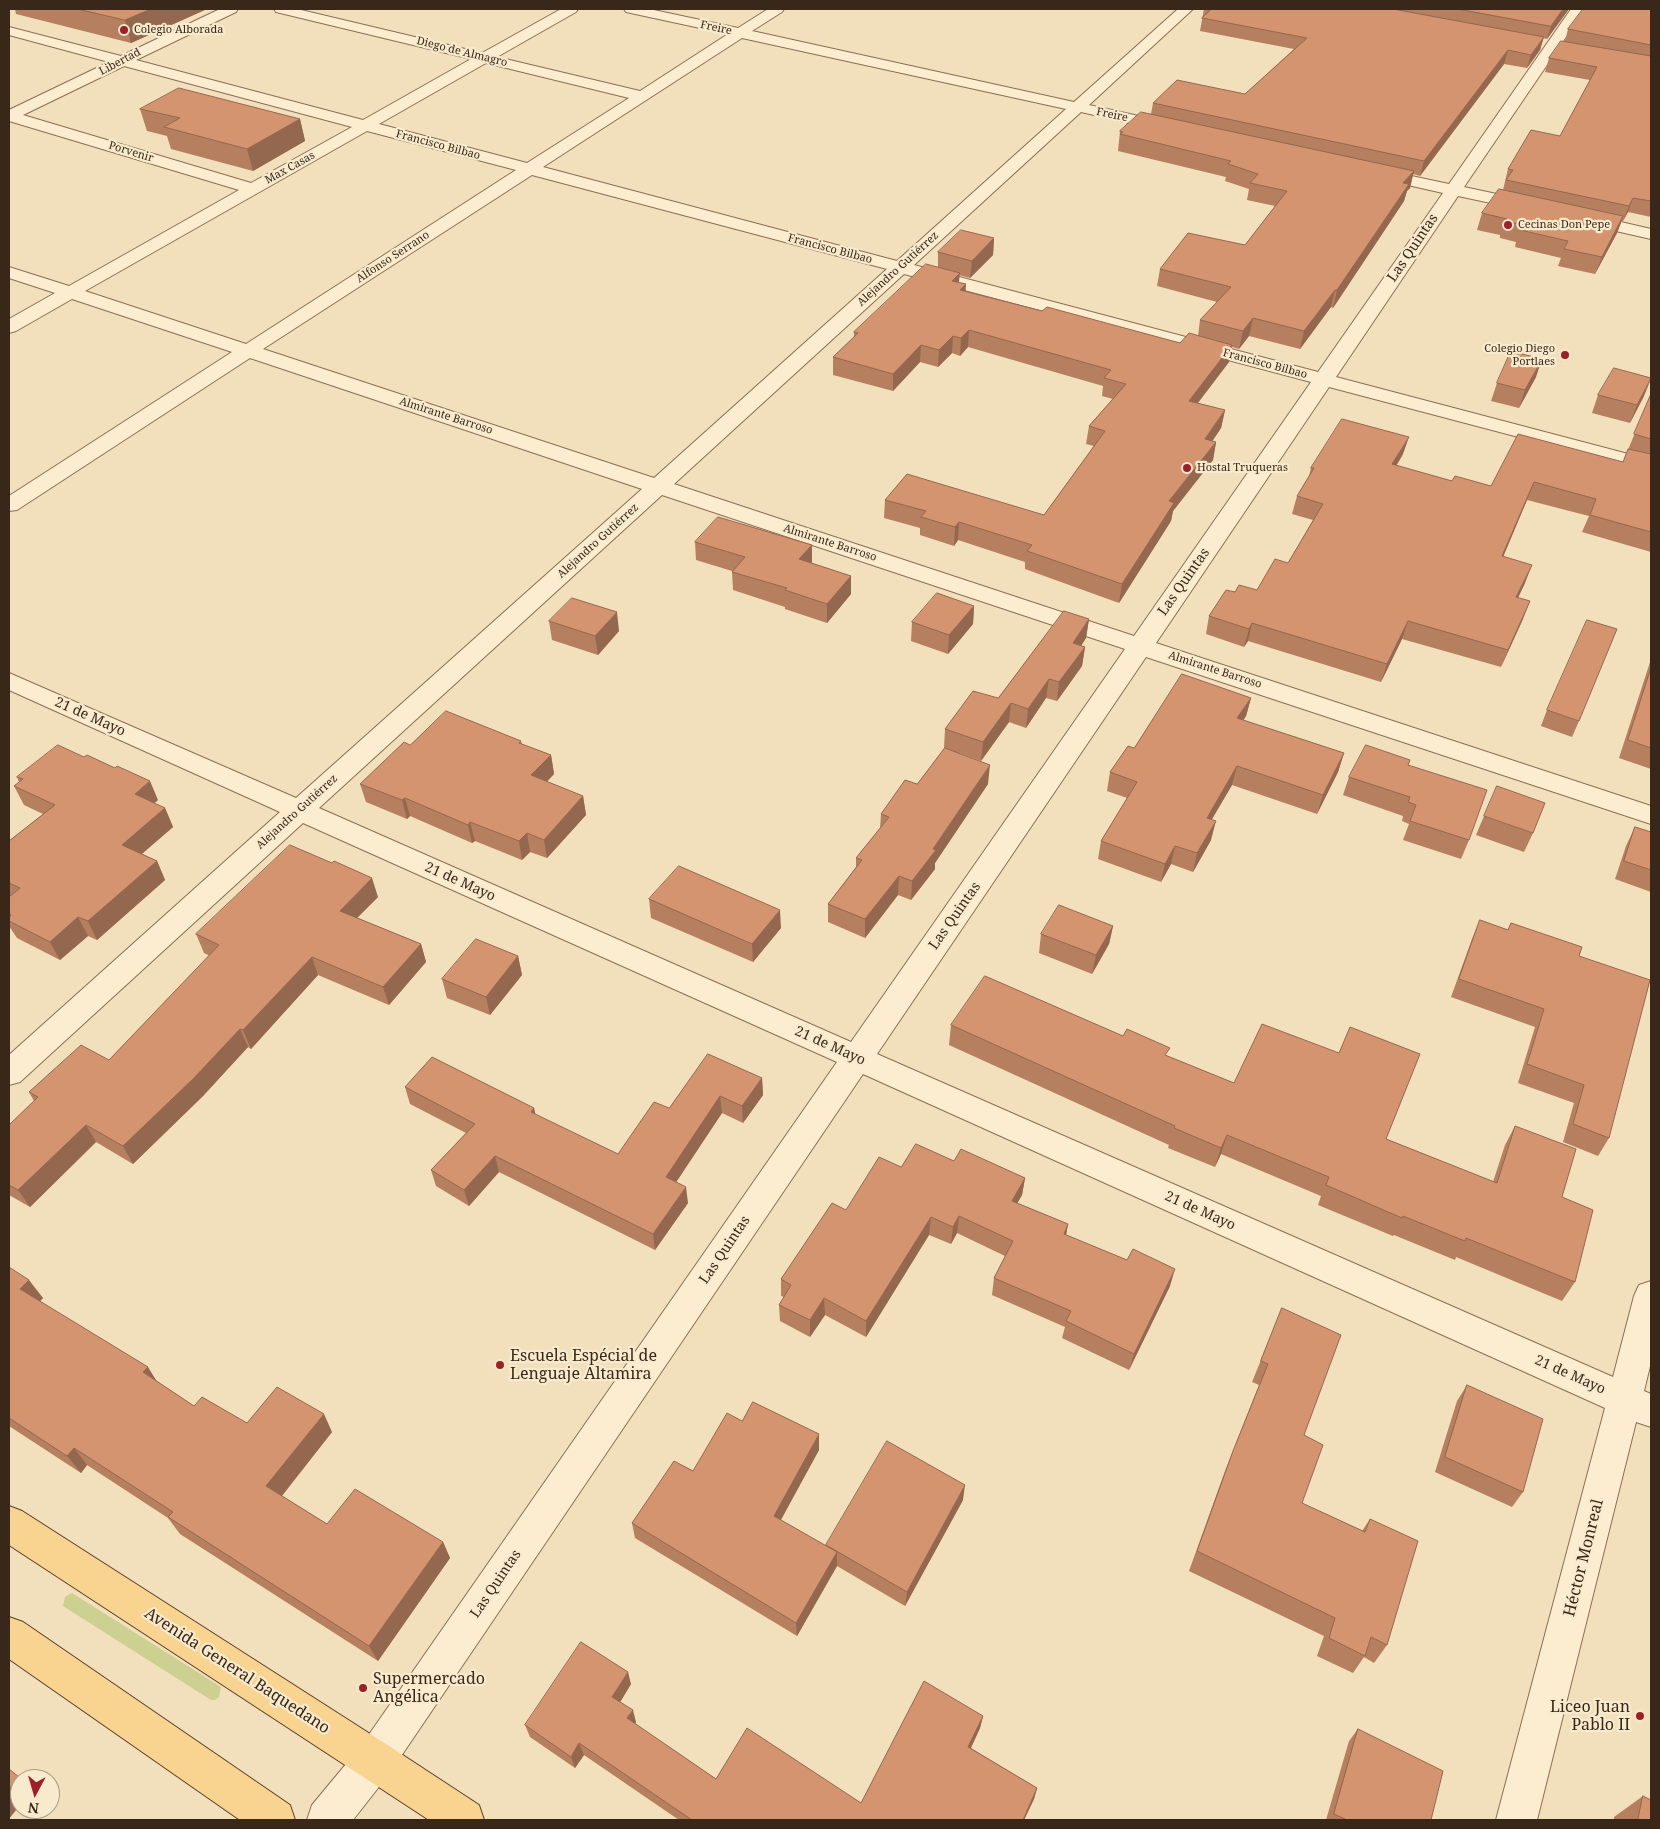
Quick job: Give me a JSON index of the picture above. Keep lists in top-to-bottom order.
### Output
{
  "streets": {
    "main road": ["Avenida General Baquedano"],
    "street": [
      "Freire",
      "Diego de Almagro",
      "Libertad",
      "Francisco Bilbao",
      "Porvenir",
      "Max Casas",
      "Las Quintas",
      "Alfonso Serrano",
      "Alejandro Gutiérrez",
      "Almirante Barroso",
      "21 de Mayo",
      "Héctor Monreal"
    ]
  },
  "crossings": [
    ["Freire", "Alfonso Serrano"],
    ["Freire", "Alejandro Gutiérrez"],
    ["Diego de Almagro", "Max Casas"],
    ["Diego de Almagro", "Alfonso Serrano"],
    ["Libertad", "Francisco Bilbao"],
    ["Libertad", "Porvenir"],
    ["Francisco Bilbao", "Max Casas"],
    ["Francisco Bilbao", "Las Quintas"],
    ["Francisco Bilbao", "Alfonso Serrano"],
    ["Francisco Bilbao", "Alejandro Gutiérrez"],
    ["Porvenir", "Max Casas"],
    ["Max Casas", "Almirante Barroso"],
    ["Las Quintas", "Almirante Barroso"],
    ["Las Quintas", "21 de Mayo"],
    ["Las Quintas", "Avenida General Baquedano"],
    ["Alfonso Serrano", "Almirante Barroso"],
    ["Alejandro Gutiérrez", "Almirante Barroso"],
    ["Alejandro Gutiérrez", "21 de Mayo"],
    ["21 de Mayo", "Héctor Monreal"]
  ],
  "places": [
    "Colegio Alborada",
    "Cecinas Don Pepe",
    "Colegio Diego Portlaes",
    "Hostal Truqueras",
    "Escuela Espécial de Lenguaje Altamira",
    "Supermercado Angélica",
    "Liceo Juan Pablo II"
  ],
  "north": "bottom"
}
